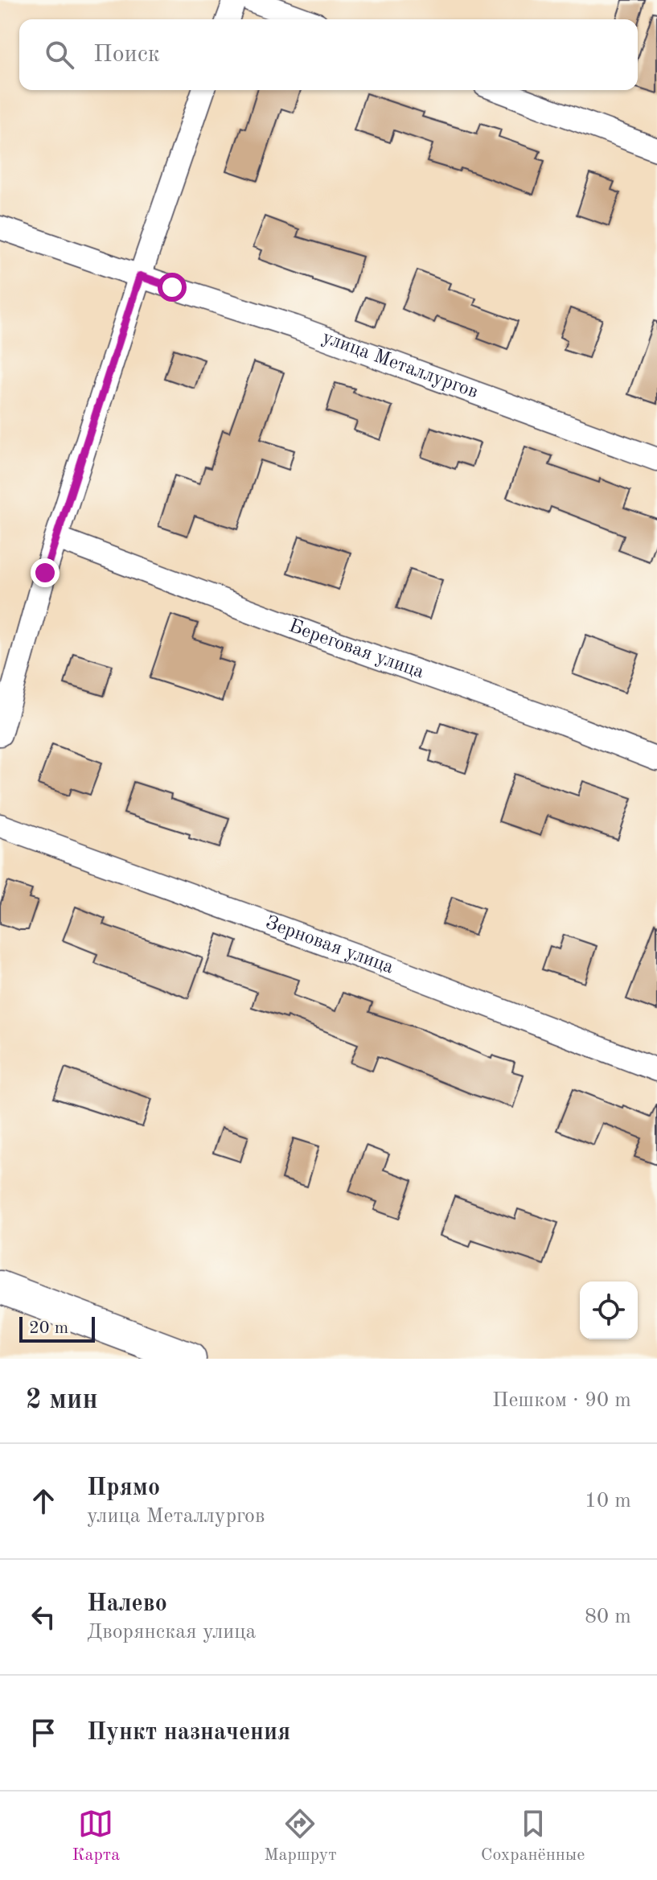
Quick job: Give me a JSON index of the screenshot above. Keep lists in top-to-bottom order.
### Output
{
  "streets": {
    "street": ["улица Металлургов", "Береговая улица", "Зерновая улица"]
  },
  "scale_bar": "20 m",
  "page": {
    "search": "Поиск",
    "scale": "20 m",
    "heading": ["2 мин", "Пешком · 90 m"],
    "list": [
      ["Прямо", "улица Металлургов", "10 m"],
      ["Налево", "Дворянская улица", "80 m"],
      "Пункт назначения"
    ],
    "nav": ["Карта", "Маршрут", "Сохранённые"]
  }
}
